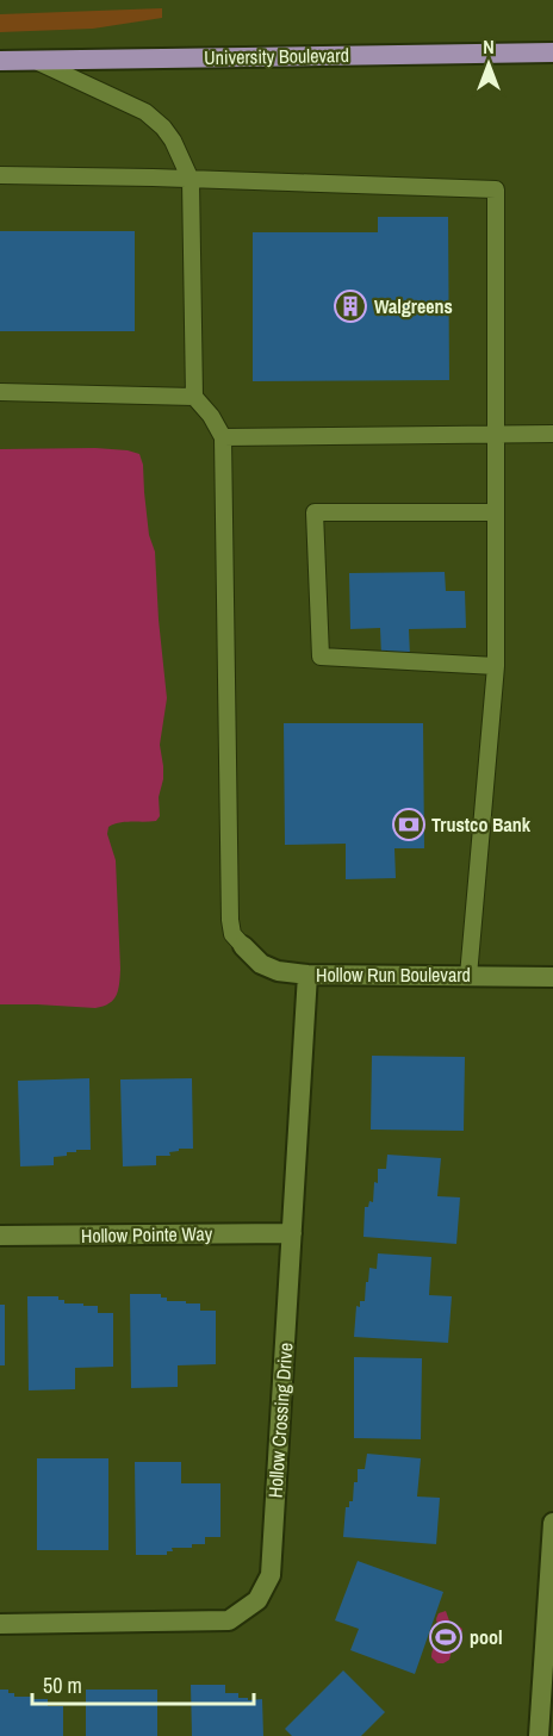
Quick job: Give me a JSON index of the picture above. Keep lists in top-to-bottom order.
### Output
{
  "streets": {
    "main road": ["University Boulevard"],
    "street": ["Hollow Run Boulevard", "Hollow Pointe Way", "Hollow Crossing Drive"]
  },
  "crossings": [
    ["Hollow Run Boulevard", "Hollow Crossing Drive"],
    ["Hollow Pointe Way", "Hollow Crossing Drive"]
  ],
  "places": {
    "building": ["Walgreens"],
    "bank": ["Trustco Bank"],
    "sports": ["pool"]
  },
  "scale_bar": "50 m",
  "north": "top"
}
